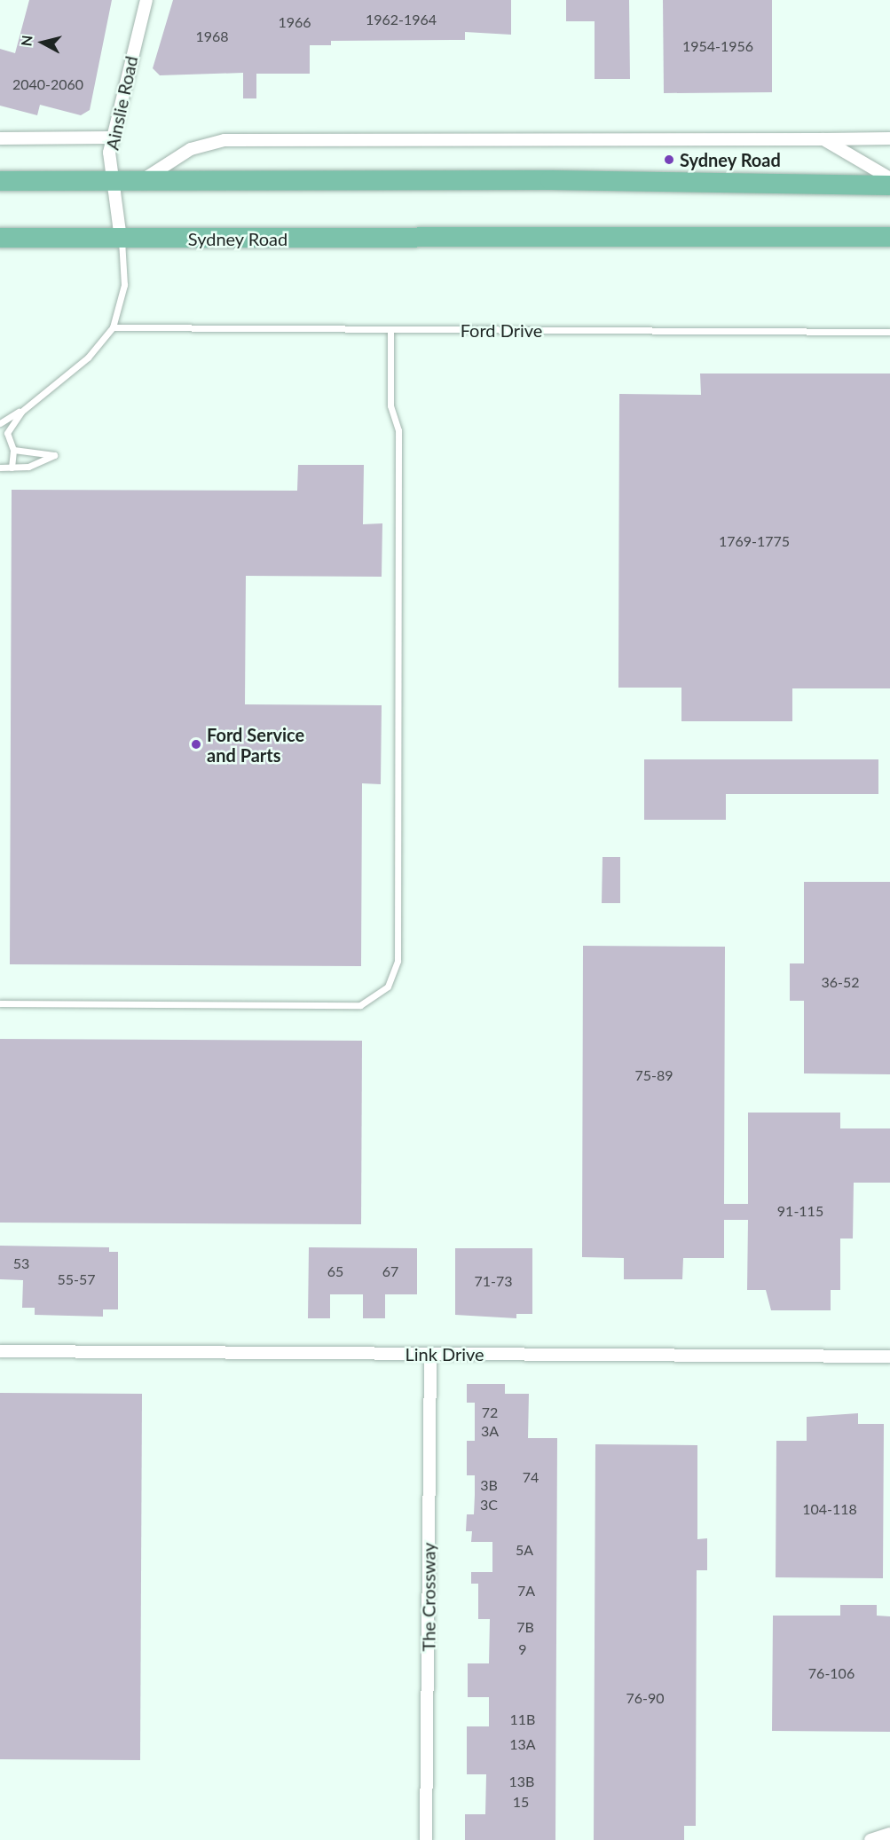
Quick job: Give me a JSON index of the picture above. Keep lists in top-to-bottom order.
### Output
{
  "streets": {
    "highway": ["Sydney Road"],
    "street": ["Ainslie Road", "Link Drive", "The Crossway"],
    "lane": ["Ford Drive"]
  },
  "crossings": [
    ["Ainslie Road", "Sydney Road"],
    ["Link Drive", "The Crossway"]
  ],
  "places": ["Sydney Road", "Ford Service and Parts"],
  "house_numbers": [
    "1962-1964",
    "1966",
    "1968",
    "1954-1956",
    "2040-2060",
    "1769-1775",
    "36-52",
    "75-89",
    "91-115",
    "53",
    "65",
    "67",
    "55-57",
    "71-73",
    "72",
    "3A",
    "74",
    "3B",
    "3C",
    "104-118",
    "5A",
    "7A",
    "7B",
    "9",
    "76-106",
    "76-90",
    "11B",
    "13A",
    "13B",
    "15"
  ],
  "north": "left"
}
